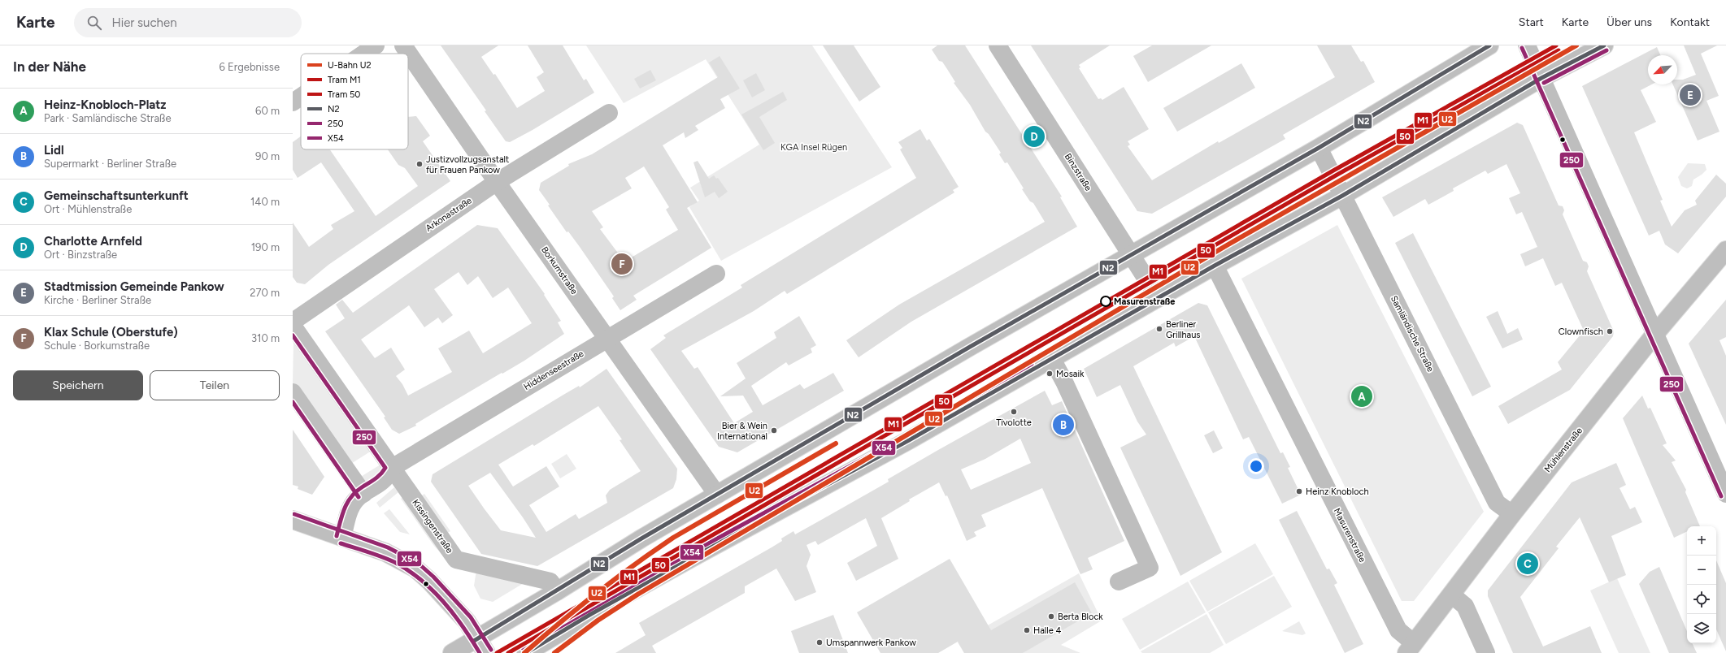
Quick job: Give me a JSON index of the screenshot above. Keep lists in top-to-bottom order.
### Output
{
  "streets": {
    "street": [
      "Binzstraße",
      "Arkonastraße",
      "Borkumstraße",
      "Samländische Straße",
      "Hiddenseestraße",
      "Mühlenstraße",
      "Kissingenstraße",
      "Masurenstraße"
    ]
  },
  "crossings": [
    ["Arkonastraße", "Borkumstraße"],
    ["Borkumstraße", "Hiddenseestraße"],
    ["Samländische Straße", "Mühlenstraße"],
    ["Hiddenseestraße", "Kissingenstraße"],
    ["Mühlenstraße", "Masurenstraße"]
  ],
  "parks": ["KGA Insel Rügen"],
  "places": [
    "Justizvollzugsanstalt für Frauen Pankow",
    "Masurenstraße",
    "Berliner Grillhaus",
    "Clownfisch",
    "Mosaik",
    "Tivolotte",
    "Bier & Wein International",
    "Heinz Knobloch",
    "Berta Block",
    "Halle 4",
    "Umspannwerk Pankow"
  ],
  "lines": [
    "metro line U2",
    "tram line M1",
    "transit line N2",
    "transit line 250",
    "tram line 50",
    "transit line X54"
  ],
  "legend": [
    "U-Bahn U2",
    "Tram M1",
    "Tram 50",
    "N2",
    "250",
    "X54"
  ],
  "north": "bottom left",
  "page": {
    "header": "Karte",
    "search": "Hier suchen",
    "nav": [
      "Start",
      "Karte",
      "Über uns",
      "Kontakt"
    ],
    "heading": ["In der Nähe", "6 Ergebnisse"],
    "pins": [
      "E",
      "D",
      "F",
      "A",
      "B",
      "C"
    ],
    "list": [
      {
        "mark": "A",
        "name": "Heinz-Knobloch-Platz",
        "note": "Park · Samländische Straße",
        "value": "60 m"
      },
      {
        "mark": "B",
        "name": "Lidl",
        "note": "Supermarkt · Berliner Straße",
        "value": "90 m"
      },
      {
        "mark": "C",
        "name": "Gemeinschaftsunterkunft",
        "note": "Ort · Mühlenstraße",
        "value": "140 m"
      },
      {
        "mark": "D",
        "name": "Charlotte Arnfeld",
        "note": "Ort · Binzstraße",
        "value": "190 m"
      },
      {
        "mark": "E",
        "name": "Stadtmission Gemeinde Pankow",
        "note": "Kirche · Berliner Straße",
        "value": "270 m"
      },
      {
        "mark": "F",
        "name": "Klax Schule (Oberstufe)",
        "note": "Schule · Borkumstraße",
        "value": "310 m"
      }
    ],
    "buttons": ["Speichern", "Teilen"],
    "map_buttons": ["+", "−"]
  }
}
